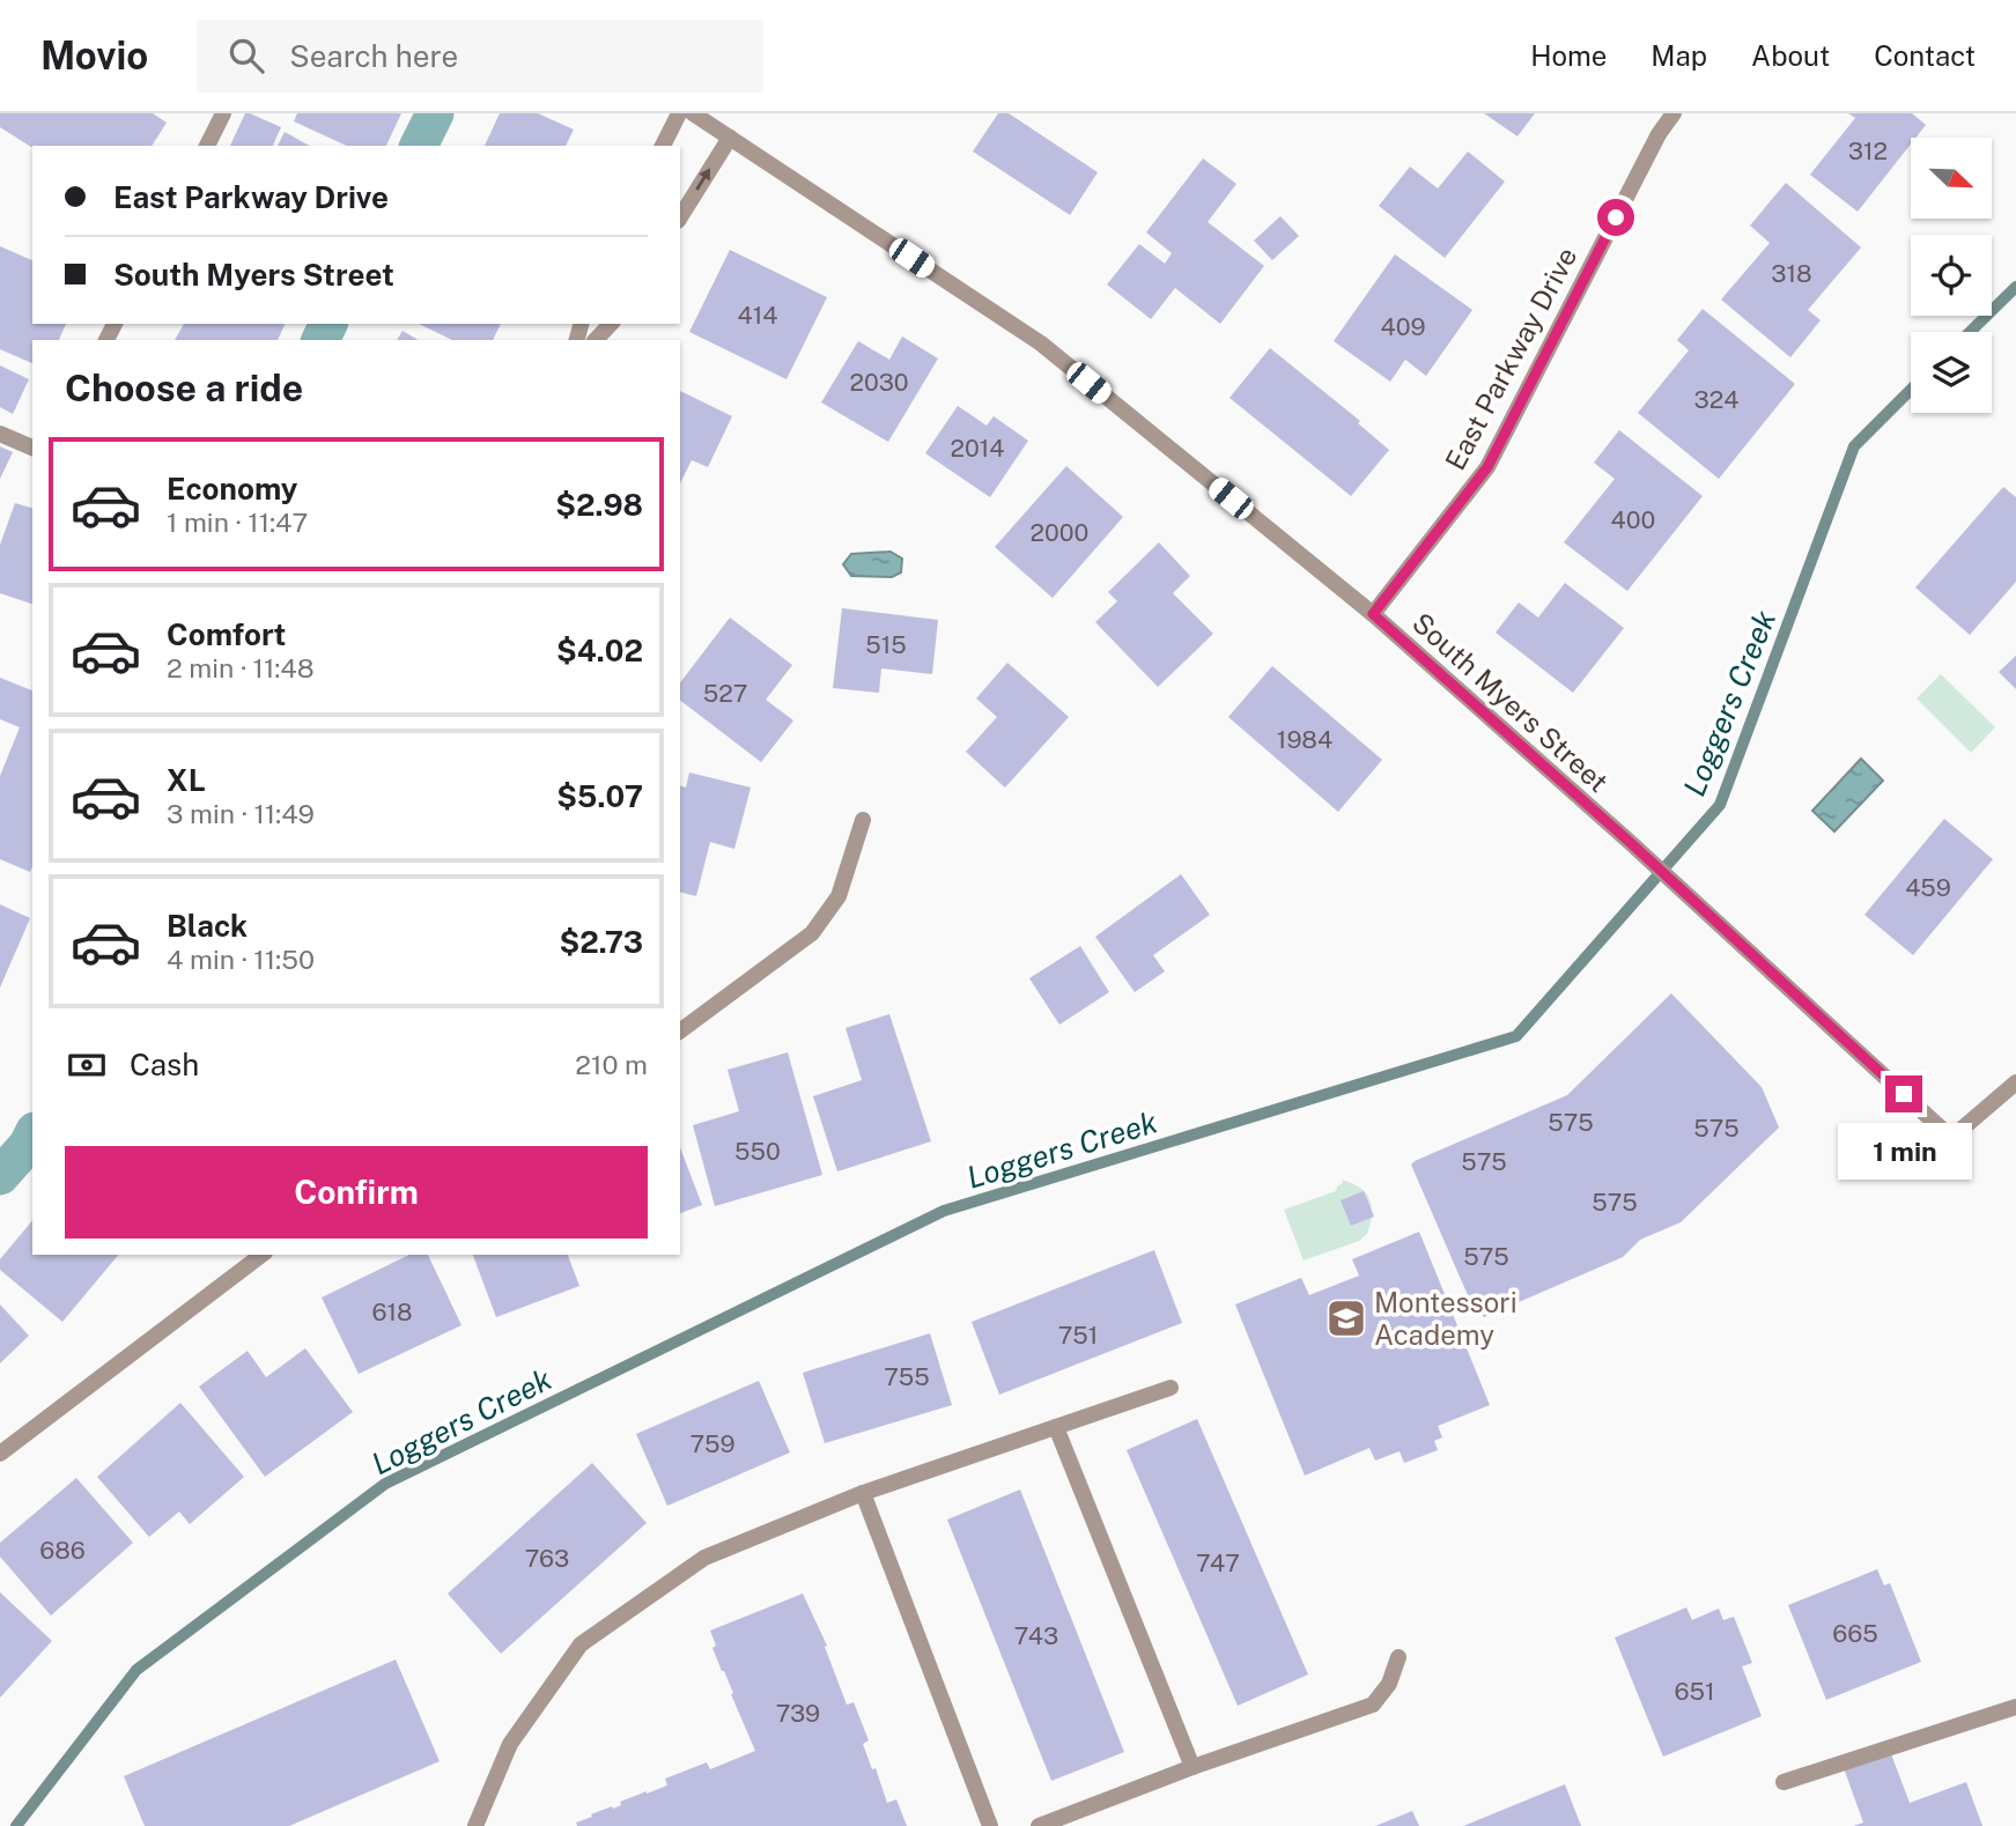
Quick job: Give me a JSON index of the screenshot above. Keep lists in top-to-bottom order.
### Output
{
  "streets": {
    "street": ["East Parkway Drive", "South Myers Street"]
  },
  "crossings": [
    ["East Parkway Drive", "South Myers Street"]
  ],
  "water": ["Loggers Creek"],
  "places": {
    "school or university": ["Montessori Academy"]
  },
  "house_numbers": [
    "312",
    "318",
    "414",
    "409",
    "2030",
    "324",
    "2014",
    "400",
    "2000",
    "515",
    "527",
    "1984",
    "459",
    "575",
    "575",
    "550",
    "575",
    "575",
    "575",
    "618",
    "751",
    "755",
    "759",
    "686",
    "763",
    "747",
    "665",
    "743",
    "651",
    "739"
  ],
  "north": "bottom right",
  "page": {
    "header": "Movio",
    "search": "Search here",
    "nav": [
      "Home",
      "Map",
      "About",
      "Contact"
    ],
    "banner": ["East Parkway Drive", "South Myers Street"],
    "heading": "Choose a ride",
    "list": [
      {
        "name": "Economy",
        "note": "1 min · 11:47",
        "value": "$2.98"
      },
      {
        "name": "Comfort",
        "note": "2 min · 11:48",
        "value": "$4.02"
      },
      {
        "name": "XL",
        "note": "3 min · 11:49",
        "value": "$5.07"
      },
      {
        "name": "Black",
        "note": "4 min · 11:50",
        "value": "$2.73"
      }
    ],
    "pay": ["Cash", "210 m"],
    "bubble": "1 min",
    "buttons": "Confirm"
  }
}
